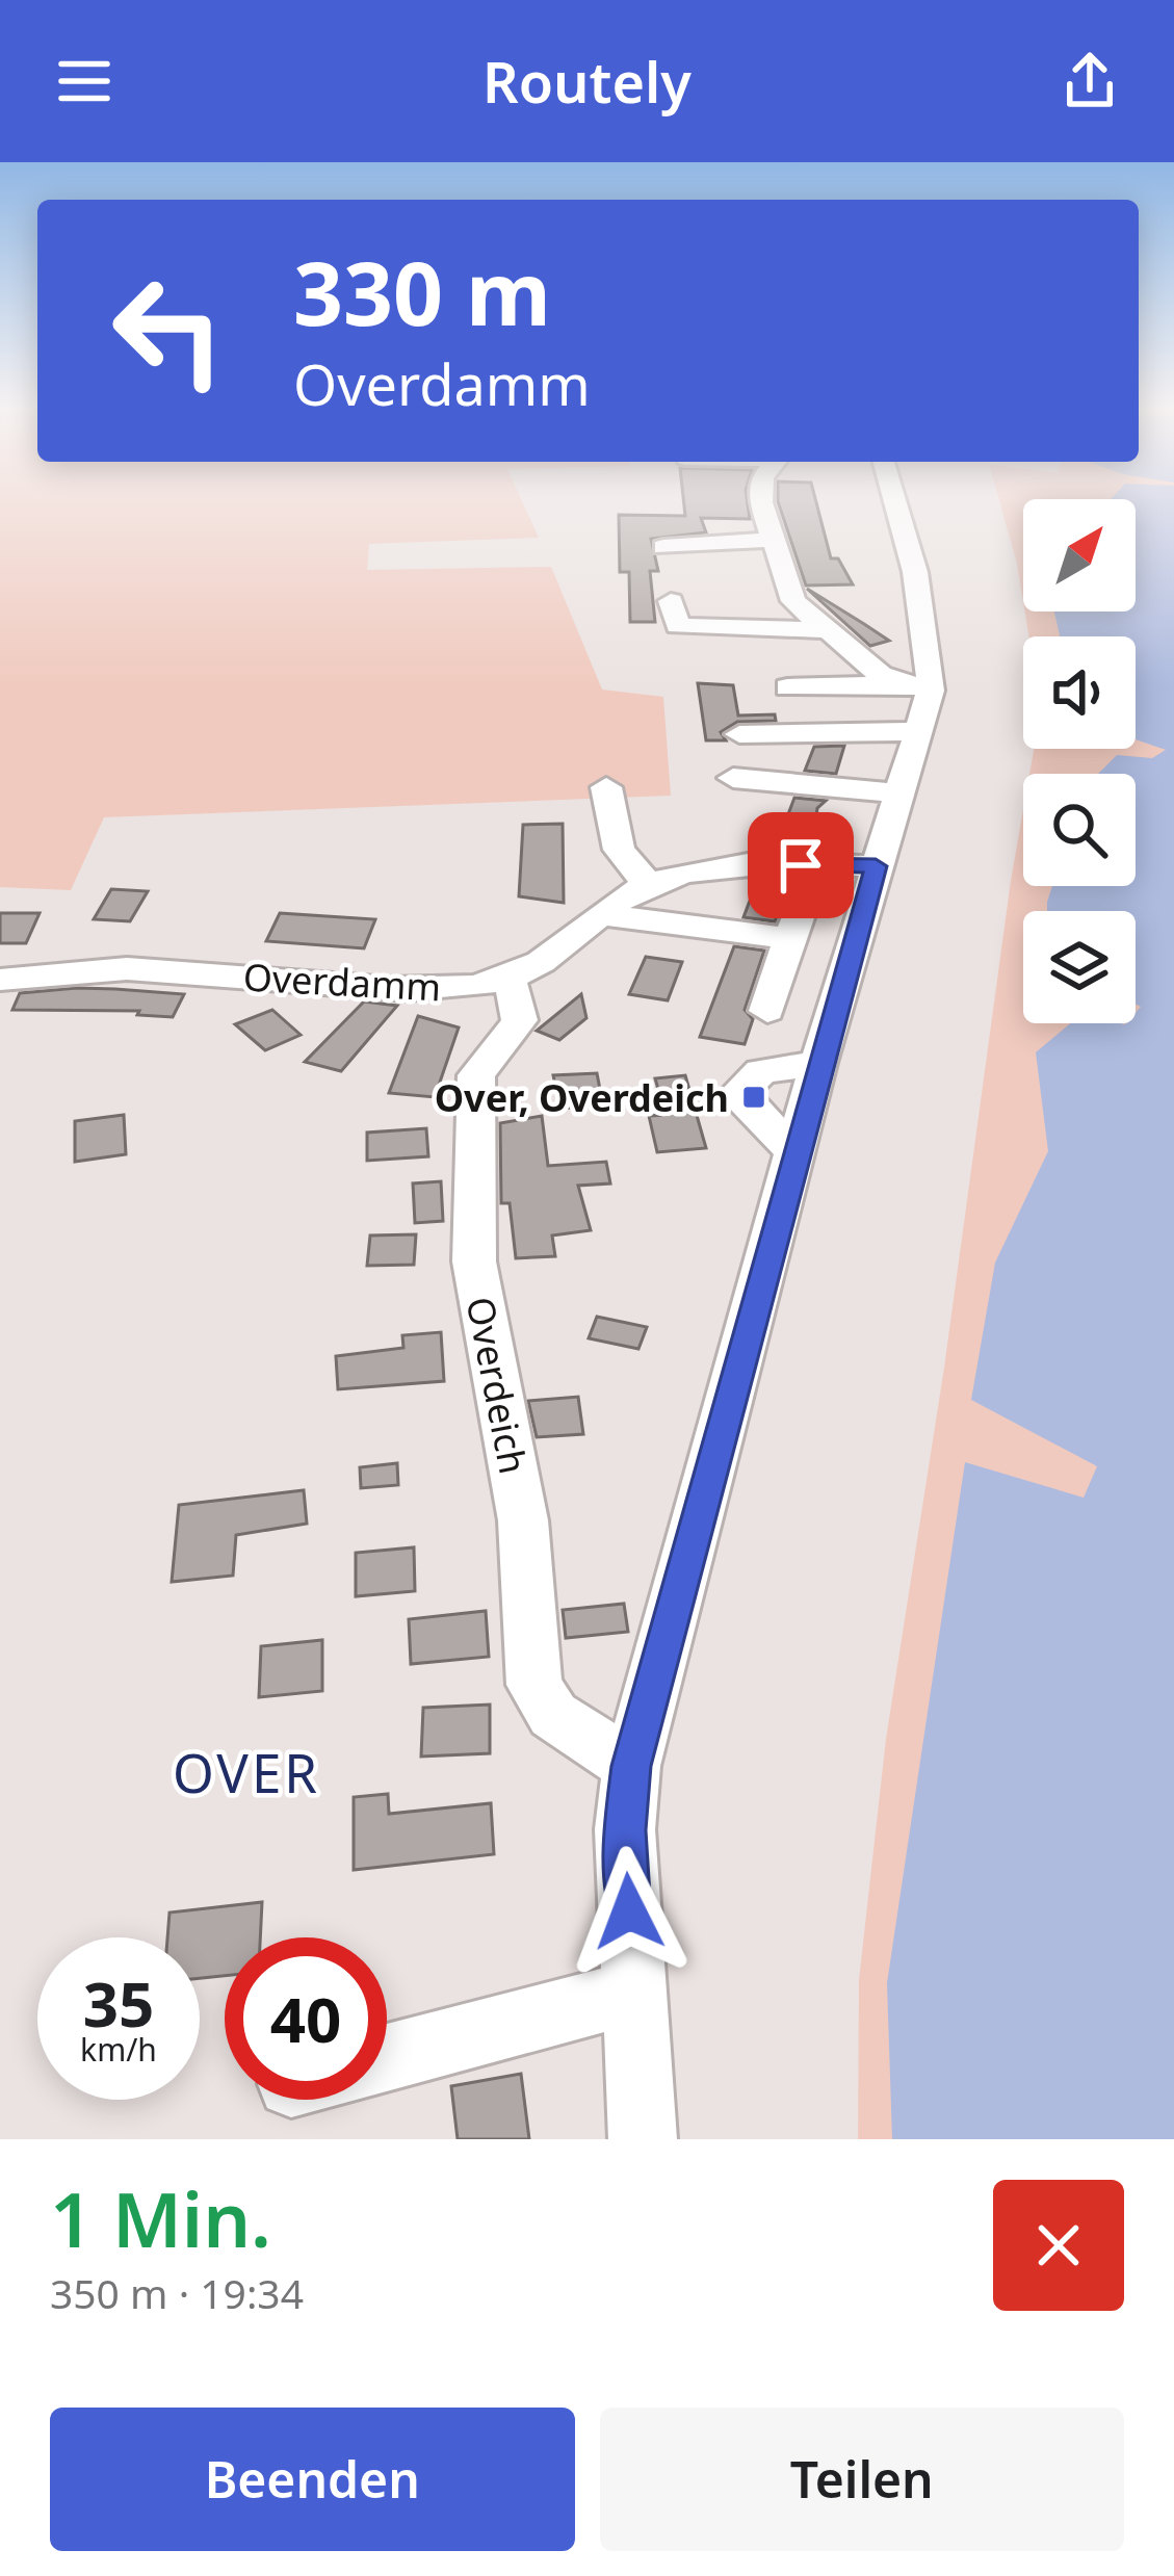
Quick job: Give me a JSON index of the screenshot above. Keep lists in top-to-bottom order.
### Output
{
  "streets": {
    "street": ["Overdamm", "Overdeich"]
  },
  "crossings": [
    ["Overdamm", "Overdeich"]
  ],
  "districts": ["OVER"],
  "places": {
    "transit": ["Over, Overdeich"]
  },
  "north": "top right",
  "page": {
    "header": "Routely",
    "turn": ["330 m", "Overdamm"],
    "speed": "35 km/h",
    "limit": "40",
    "heading": ["1 Min.", "350 m · 19:34"],
    "buttons": ["Beenden", "Teilen"]
  }
}
